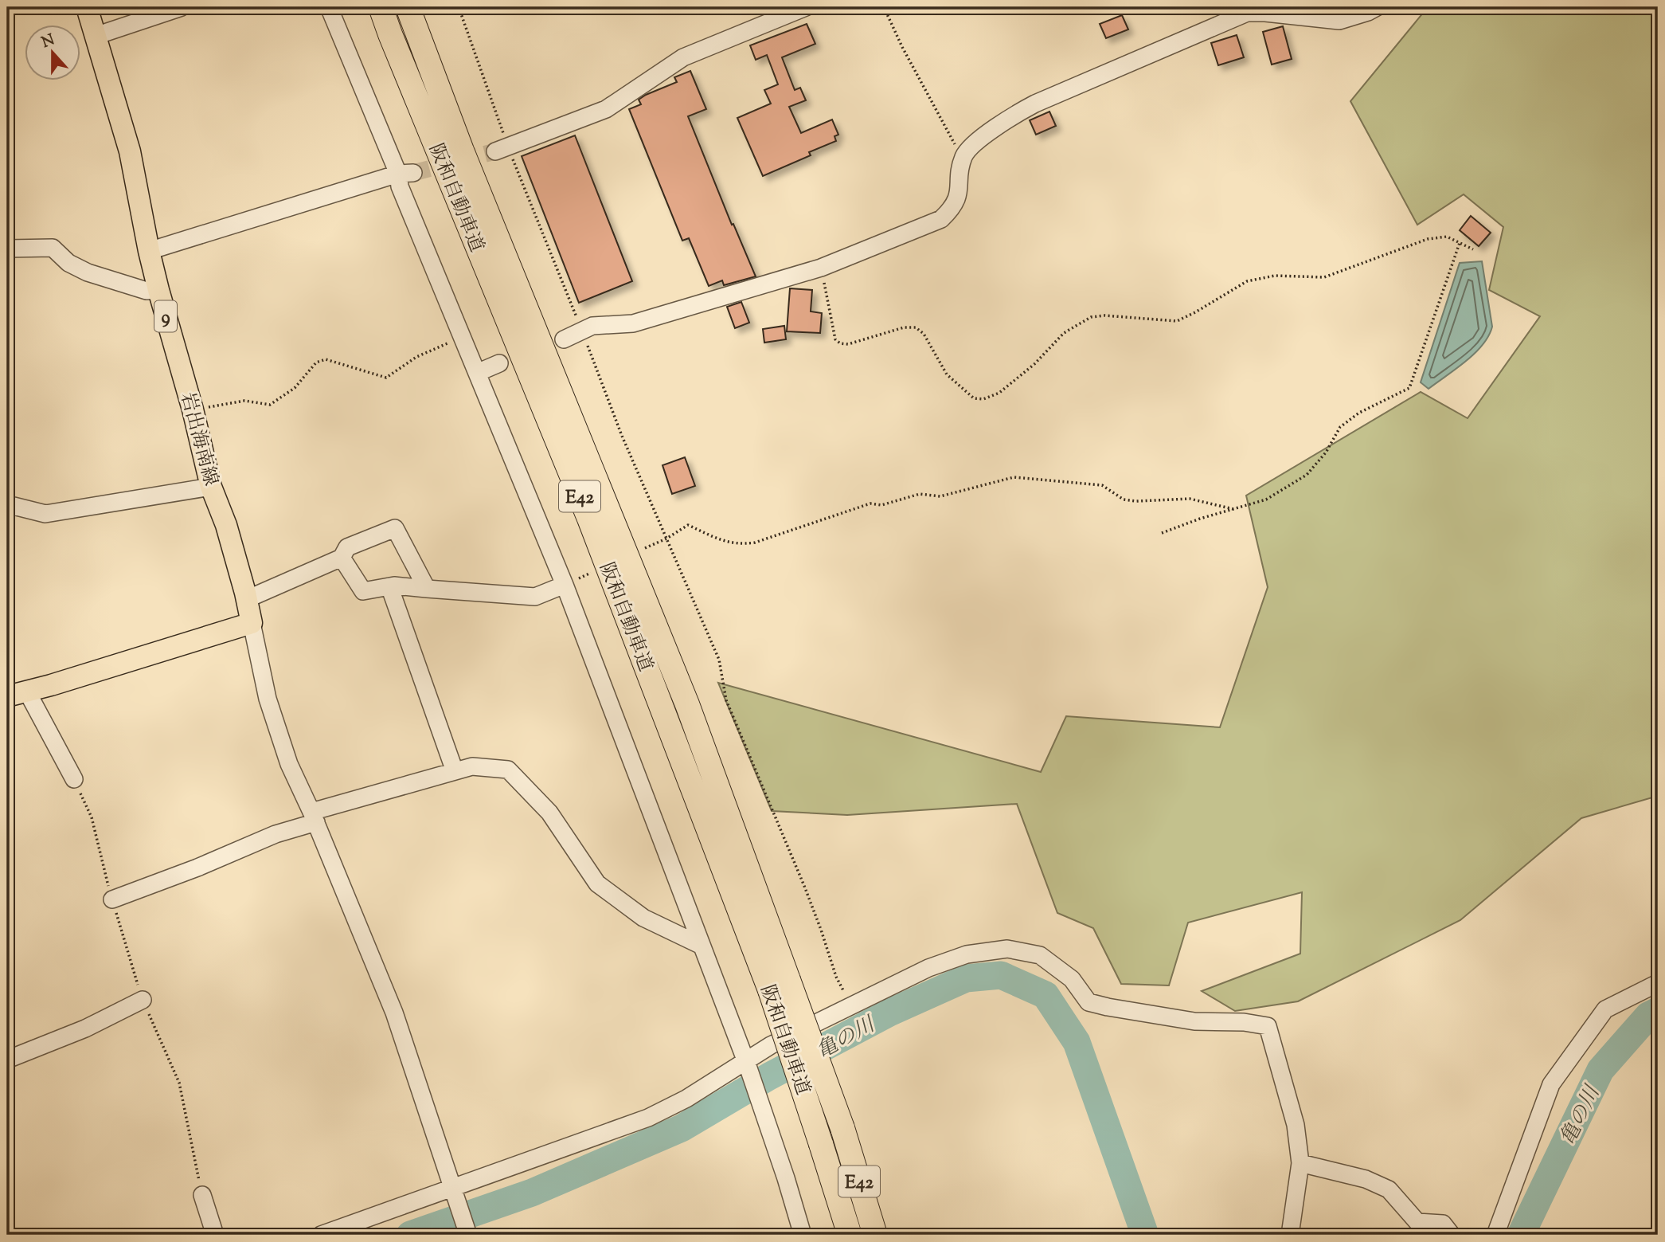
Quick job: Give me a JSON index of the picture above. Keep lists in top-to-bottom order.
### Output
{
  "streets": {
    "highway": ["阪和自動車道", "E42"],
    "main road": ["9", "岩出海南線"]
  },
  "water": ["亀の川"],
  "north": "top"
}
